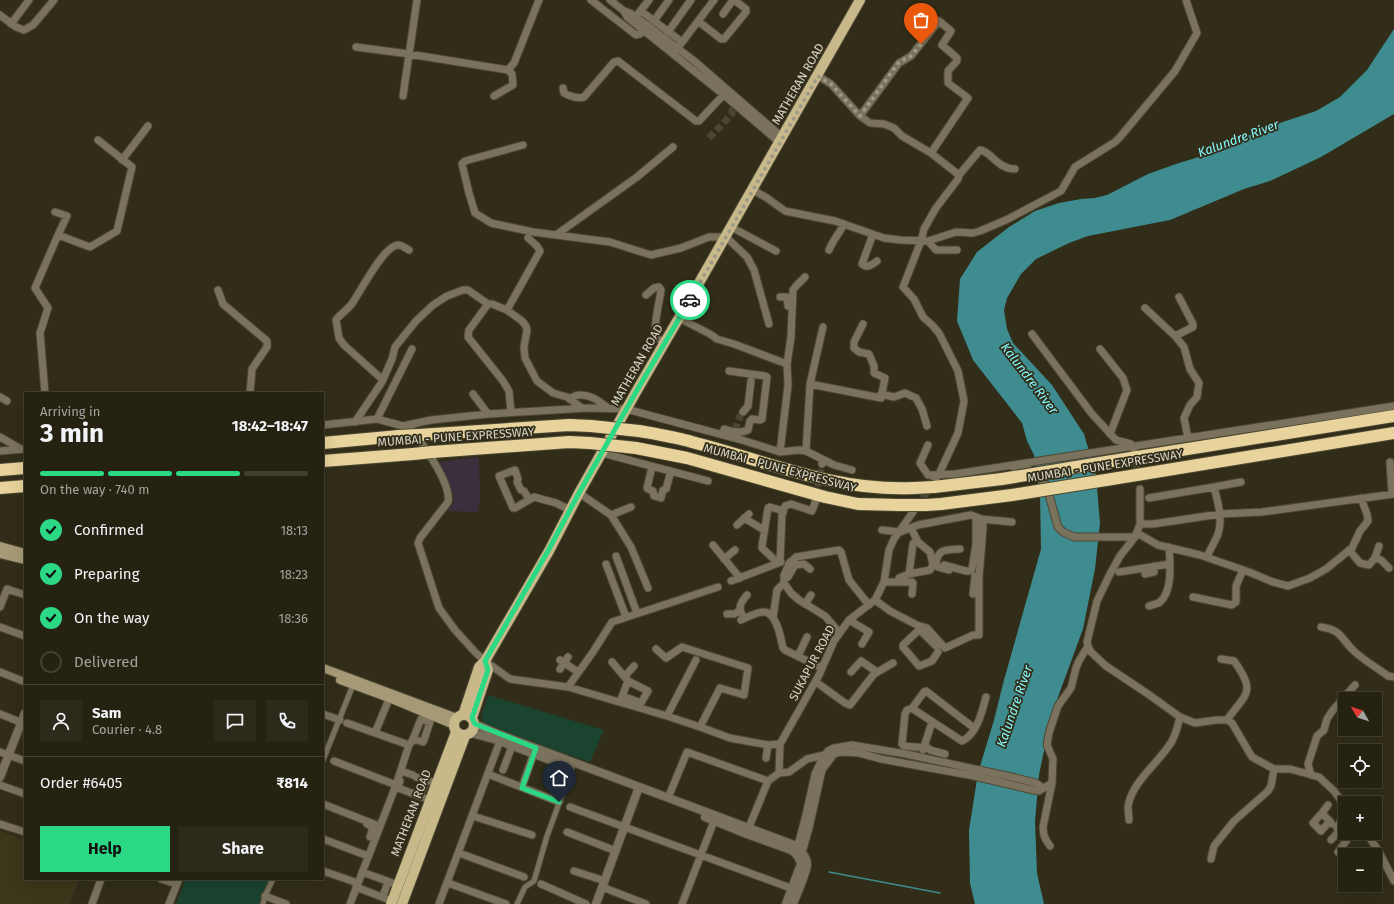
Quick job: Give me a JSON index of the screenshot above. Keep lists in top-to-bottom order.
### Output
{
  "streets": {
    "highway": ["MUMBAI - PUNE EXPRESSWAY"],
    "main road": ["MATHERAN ROAD"],
    "street": ["SUKAPUR ROAD"]
  },
  "water": ["Kalundre River"],
  "north": "top left",
  "page": {
    "heading": ["3 min", "Arriving in", "18:42–18:47"],
    "panel": [
      "Sam",
      "Courier · 4.8",
      "Order #6405",
      "₹814"
    ],
    "bar": "On the way · 740 m",
    "list": [
      ["Confirmed", "18:13"],
      ["Preparing", "18:23"],
      ["On the way", "18:36"],
      "Delivered"
    ],
    "map_buttons": ["+", "−"],
    "buttons": ["Help", "Share"]
  }
}
